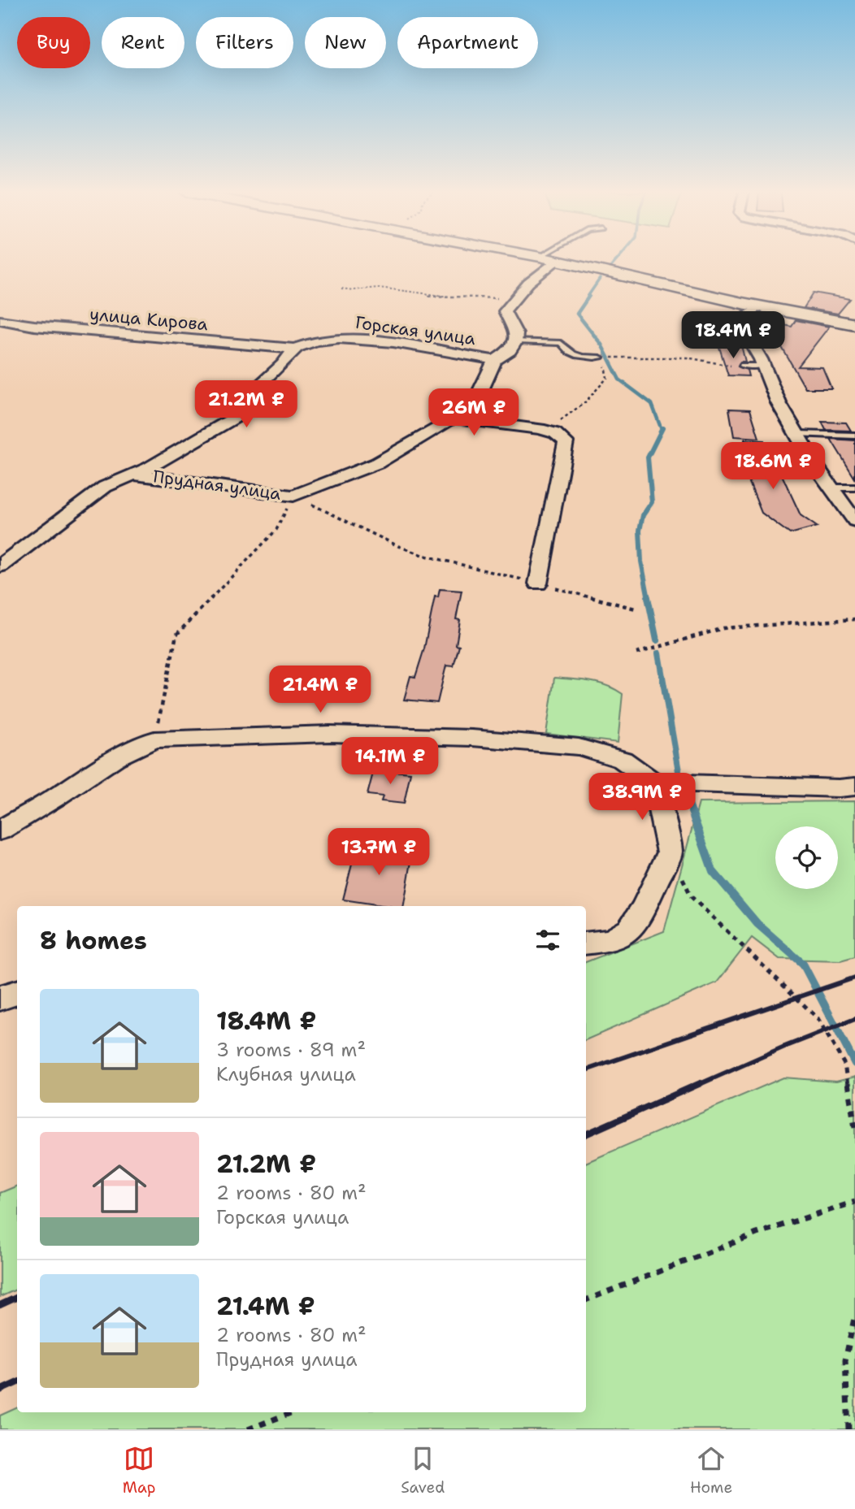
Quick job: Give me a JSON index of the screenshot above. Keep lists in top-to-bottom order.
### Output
{
  "streets": {
    "street": ["улица Кирова", "Горская улица", "Прудная улица"]
  },
  "crossings": [
    ["улица Кирова", "Горская улица"],
    ["Горская улица", "Прудная улица"]
  ],
  "page": {
    "chip": [
      "Buy",
      "Rent",
      "Filters",
      "New",
      "Apartment"
    ],
    "price": [
      "18.4M ₽",
      "21.2M ₽",
      "26M ₽",
      "18.6M ₽",
      "21.4M ₽",
      "14.1M ₽",
      "38.9M ₽",
      "13.7M ₽"
    ],
    "heading": "8 homes",
    "list": [
      {
        "name": "18.4M ₽",
        "note": "3 rooms · 89 m² · Клубная улица"
      },
      {
        "name": "21.2M ₽",
        "note": "2 rooms · 80 m² · Горская улица"
      },
      {
        "name": "21.4M ₽",
        "note": "2 rooms · 80 m² · Прудная улица"
      }
    ],
    "tabs": ["Map", "Saved", "Home"]
  }
}
